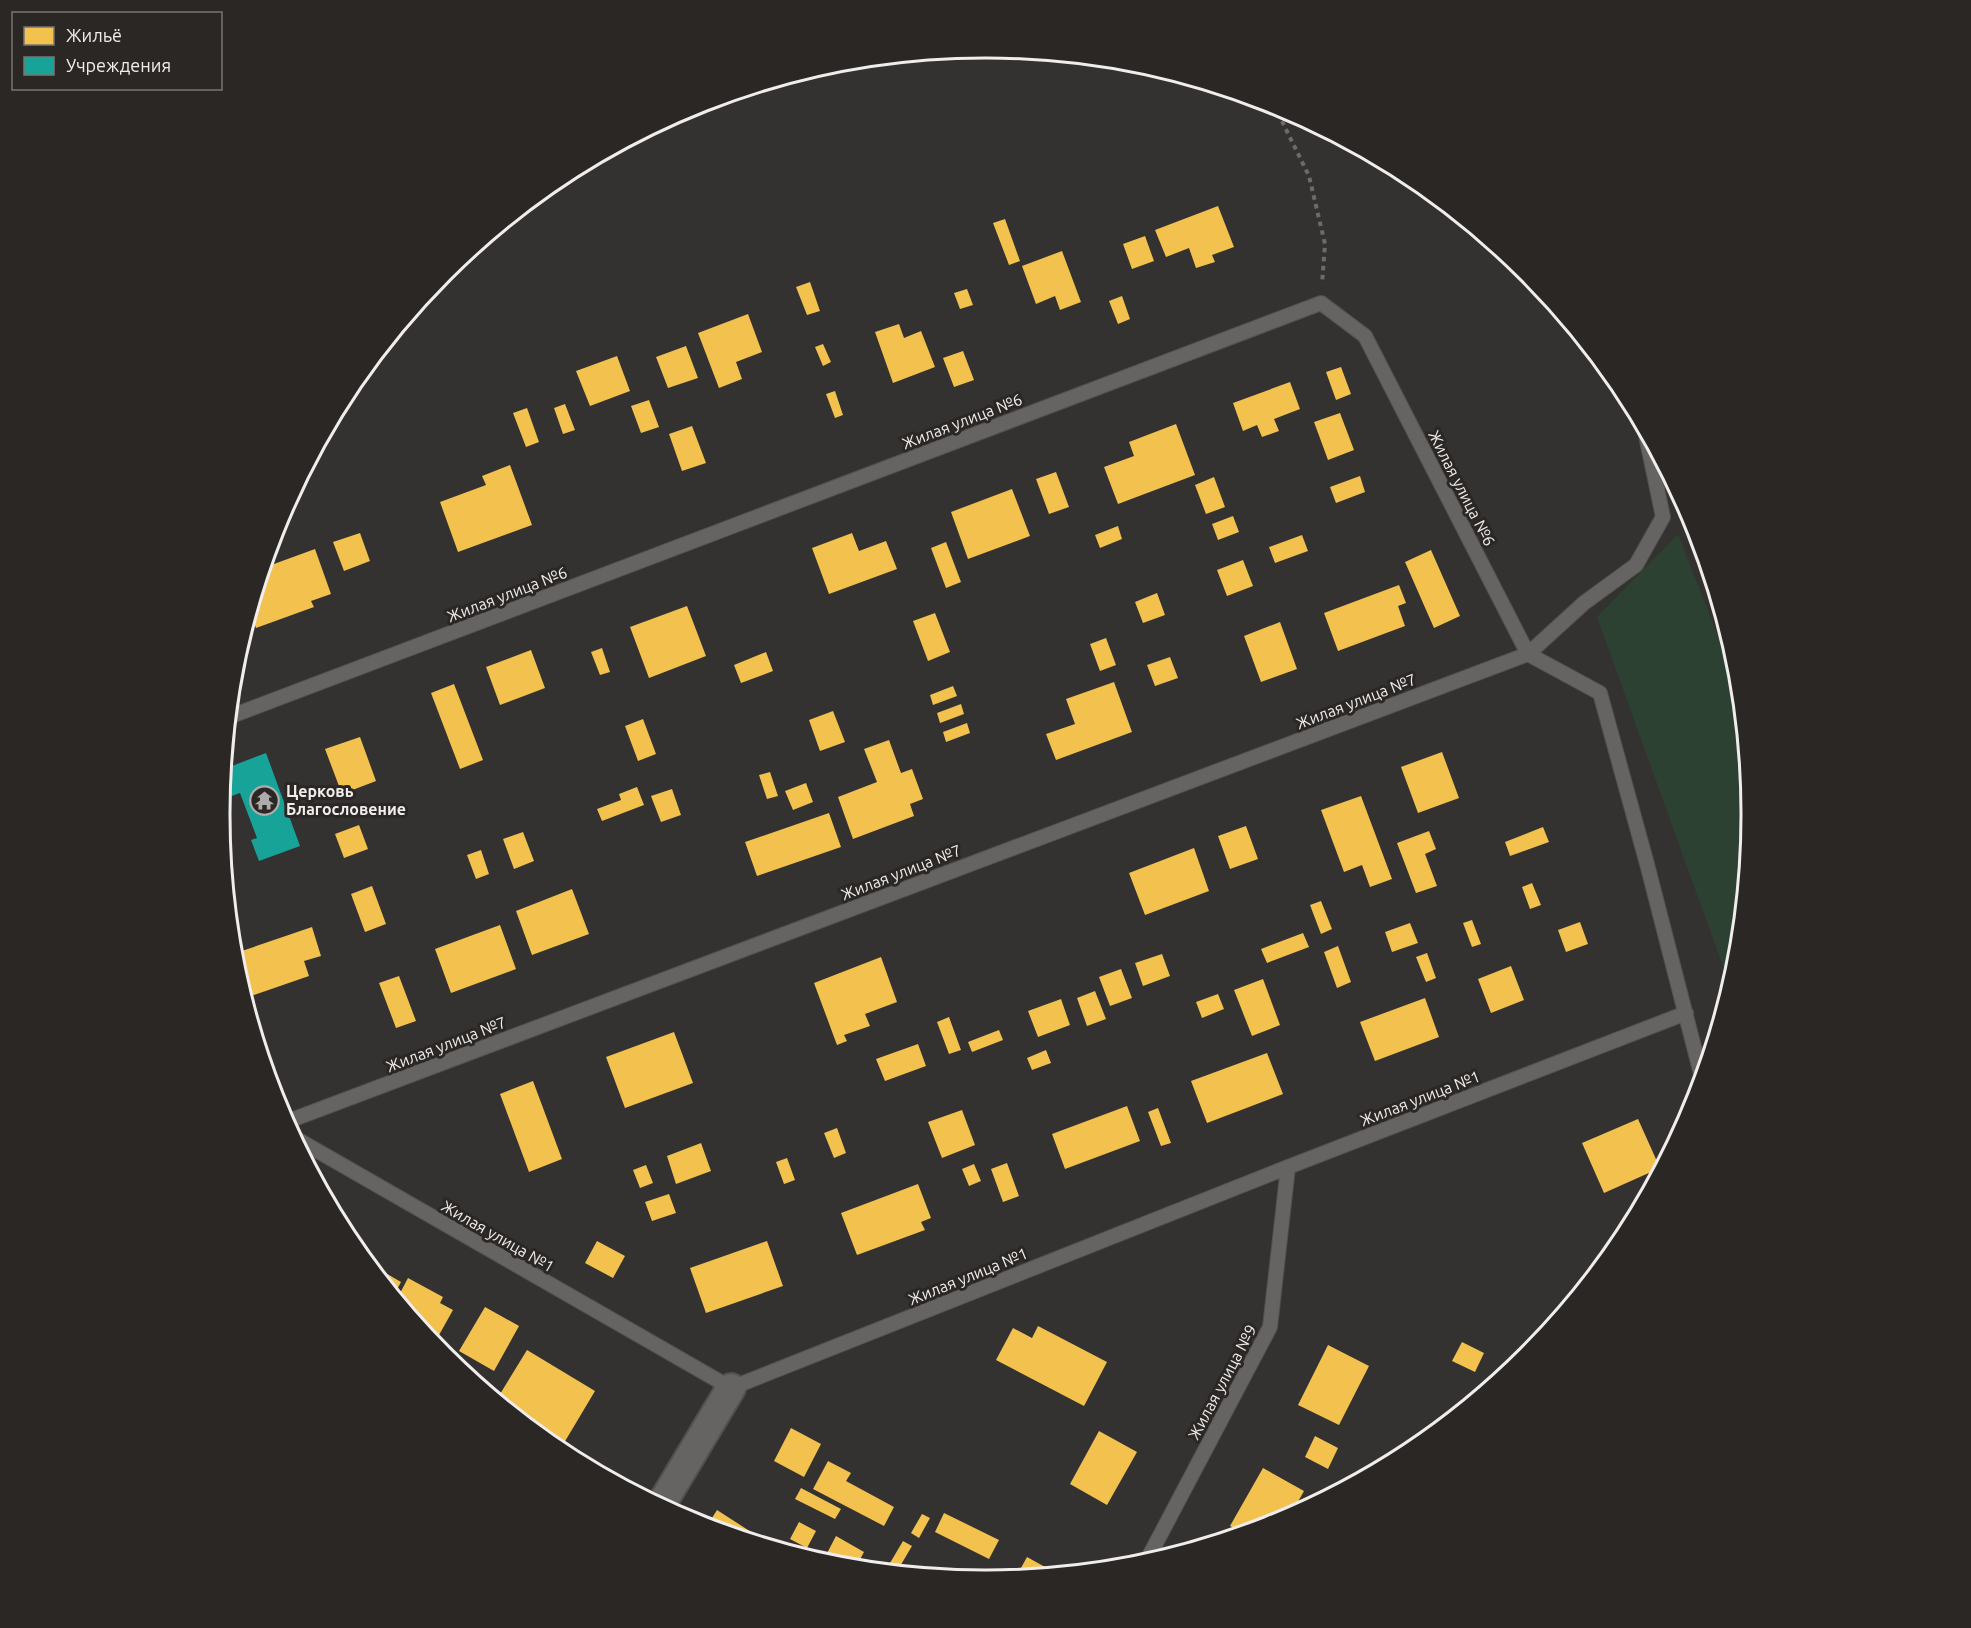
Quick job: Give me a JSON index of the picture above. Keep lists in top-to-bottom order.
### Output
{
  "streets": {
    "lane": [
      "Жилая улица №6",
      "Жилая улица №7",
      "Жилая улица №1",
      "Жилая улица №9"
    ]
  },
  "crossings": [
    ["Жилая улица №6", "Жилая улица №7"],
    ["Жилая улица №1", "Жилая улица №9"]
  ],
  "places": {
    "temple": ["Церковь Благословение"]
  },
  "legend": ["Жильё", "Учреждения"]
}
